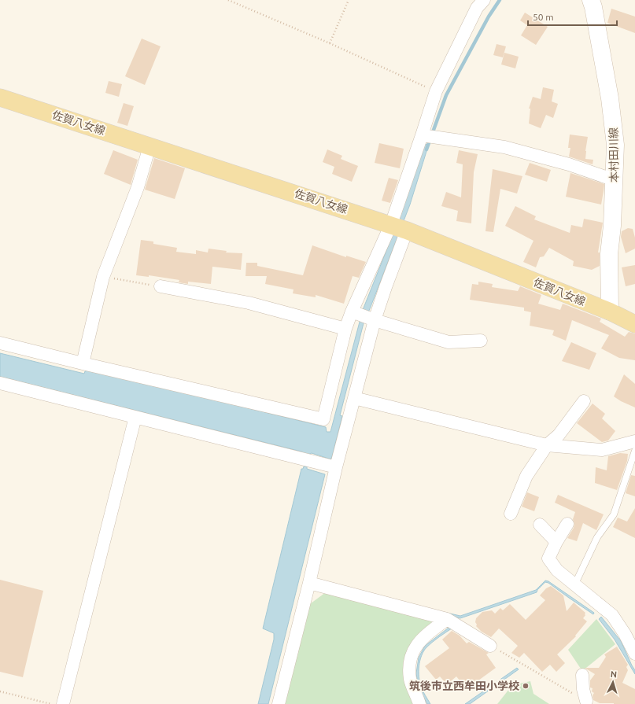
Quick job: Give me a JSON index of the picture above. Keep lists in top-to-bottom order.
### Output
{
  "streets": {
    "main road": ["佐賀八女線", "本村田川線"]
  },
  "crossings": [
    ["佐賀八女線", "本村田川線"]
  ],
  "places": ["筑後市立西牟田小学校"],
  "scale_bar": "50 m",
  "north": "top"
}
